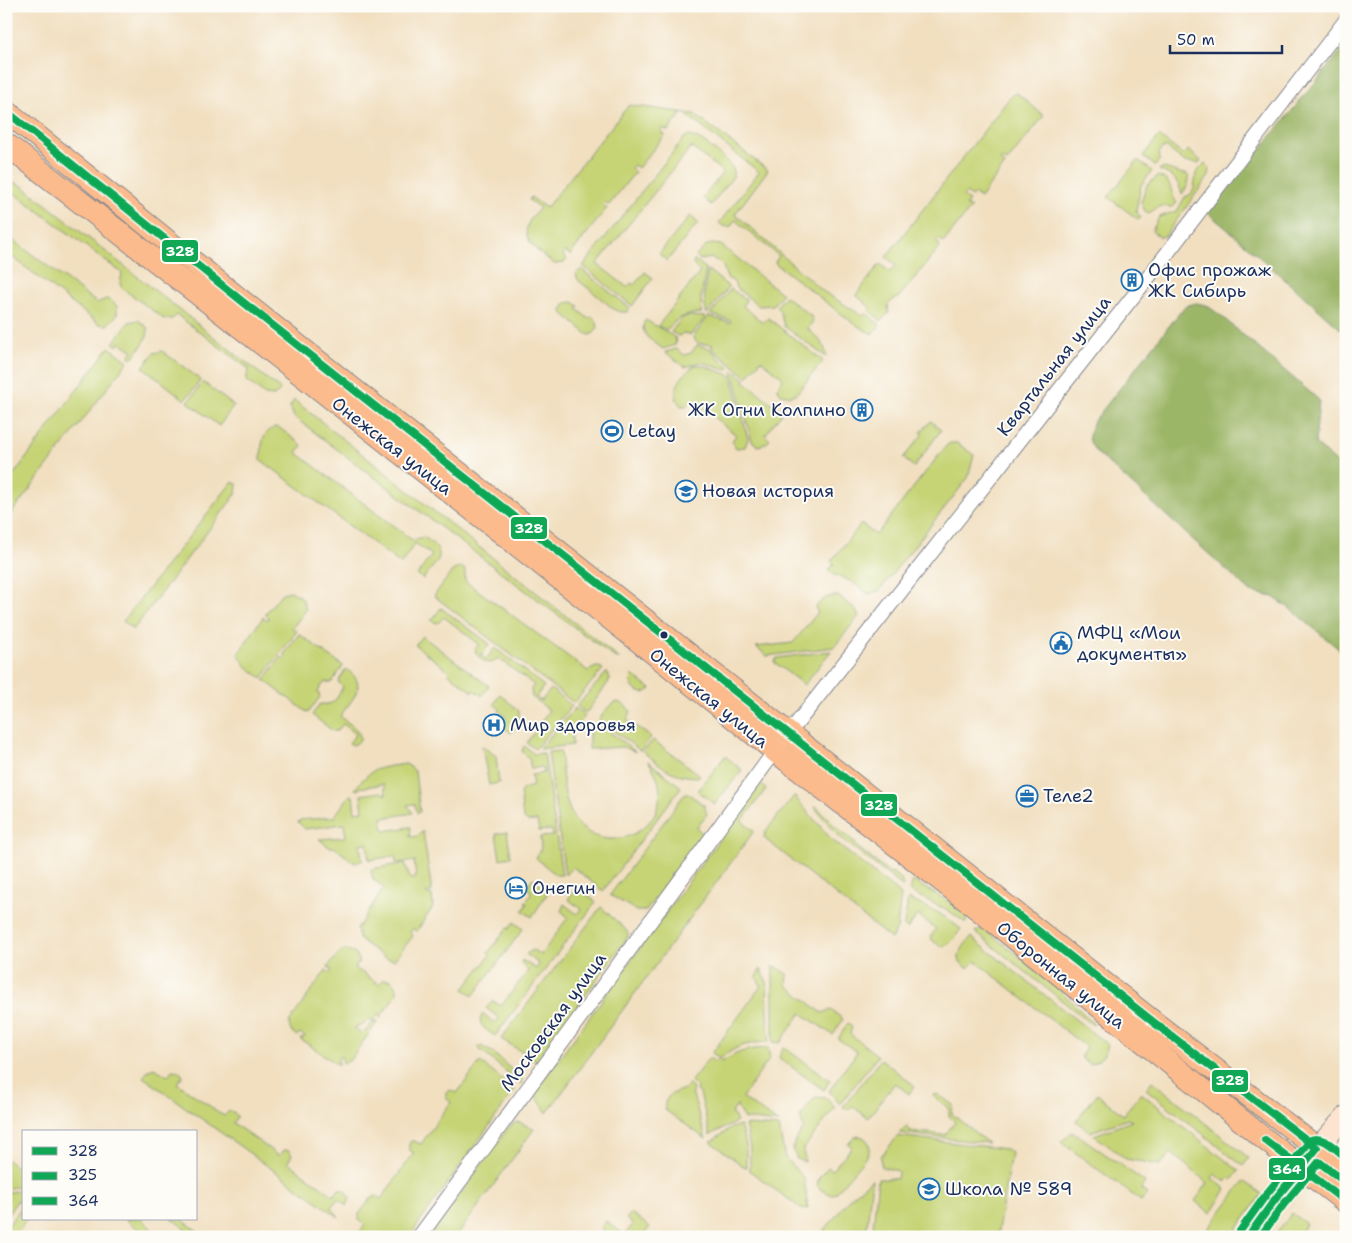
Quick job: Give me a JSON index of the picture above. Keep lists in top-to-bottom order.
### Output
{
  "streets": {
    "main road": ["Онежская улица", "Оборонная улица"],
    "street": ["Квартальная улица", "Московская улица"]
  },
  "crossings": [
    ["Квартальная улица", "Онежская улица"],
    ["Квартальная улица", "Оборонная улица"],
    ["Квартальная улица", "Московская улица"],
    ["Онежская улица", "Оборонная улица"],
    ["Онежская улица", "Московская улица"],
    ["Оборонная улица", "Московская улица"]
  ],
  "places": {
    "building": ["Офис прожаж ЖК Сибирь", "ЖК Огни Колпино"],
    "sports": ["Letay"],
    "school or university": ["Новая история", "Школа № 589"],
    "public building": ["МФЦ «Мои документы»"],
    "hospital": ["Мир здоровья"],
    "office": ["Теле2"],
    "hotel": ["Онегин"]
  },
  "lines": ["transit line 328", "transit line 364", "transit line 325"],
  "legend": ["328", "325", "364"],
  "scale_bar": "50 m"
}
